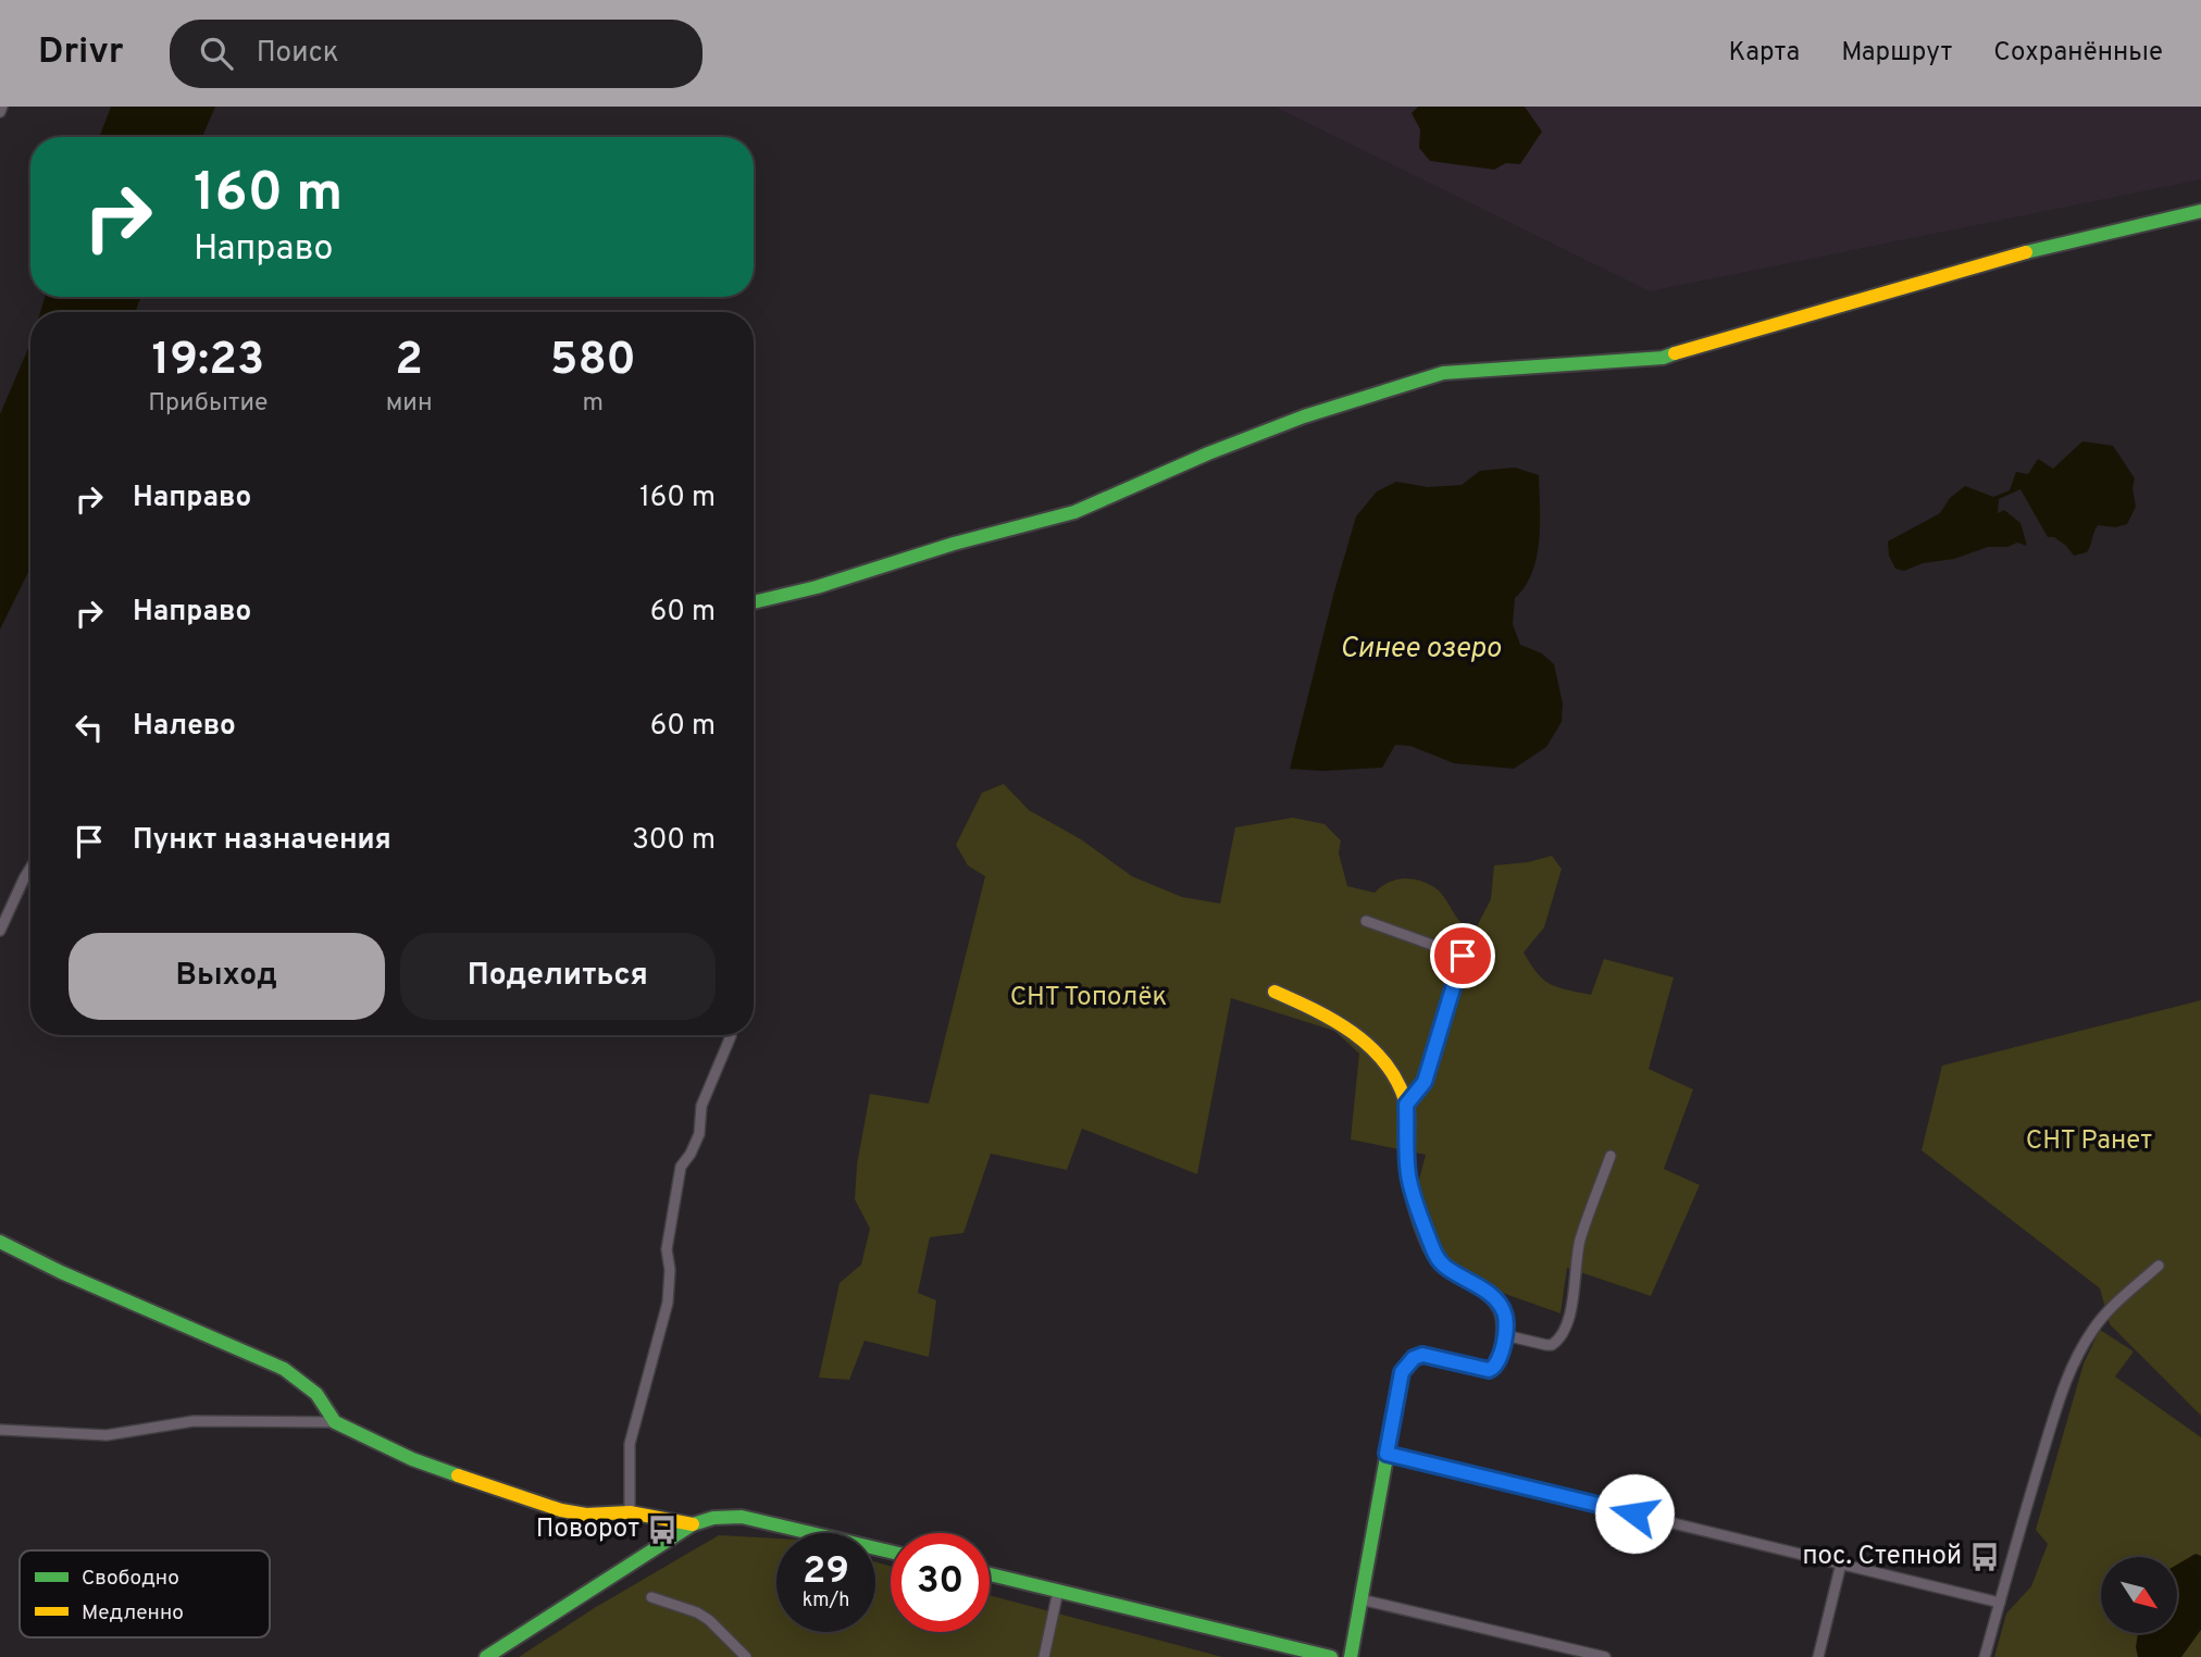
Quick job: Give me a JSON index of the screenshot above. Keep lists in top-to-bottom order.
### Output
{
  "water": ["Синее озеро"],
  "parks": ["СНТ Тополёк", "СНТ Ранет"],
  "places": {
    "bus stop": ["Поворот", "пос. Степной"]
  },
  "legend": ["Свободно", "Медленно"],
  "north": "bottom right",
  "page": {
    "header": "Drivr",
    "search": "Поиск",
    "nav": ["Карта", "Маршрут", "Сохранённые"],
    "turn": ["160 m", "Направо"],
    "eta": [
      "19:23",
      "Прибытие",
      "2",
      "мин",
      "580",
      "m"
    ],
    "list": [
      {
        "name": "Направо",
        "value": "160 m"
      },
      {
        "name": "Направо",
        "value": "60 m"
      },
      {
        "name": "Налево",
        "value": "60 m"
      },
      {
        "name": "Пункт назначения",
        "value": "300 m"
      }
    ],
    "buttons": ["Выход", "Поделиться"],
    "speed": "29 km/h",
    "limit": "30"
  }
}
